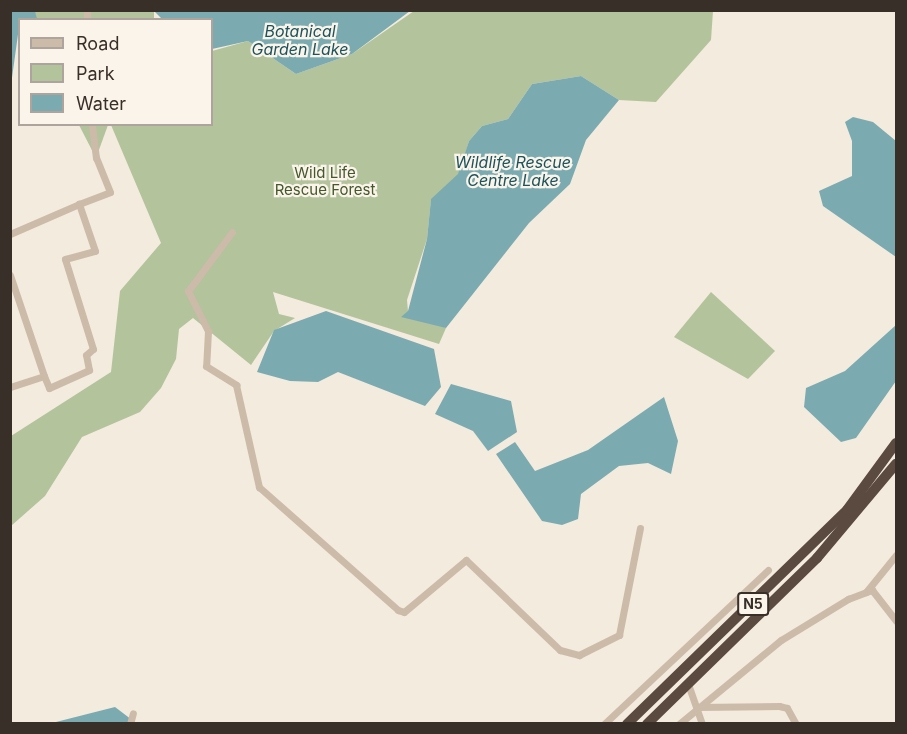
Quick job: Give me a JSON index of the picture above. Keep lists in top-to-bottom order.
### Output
{
  "streets": {
    "highway": ["N5"]
  },
  "water": ["Botanical Garden Lake", "Wildlife Rescue Centre Lake"],
  "parks": ["Wild Life Rescue Forest"],
  "legend": ["Road", "Park", "Water"]
}
